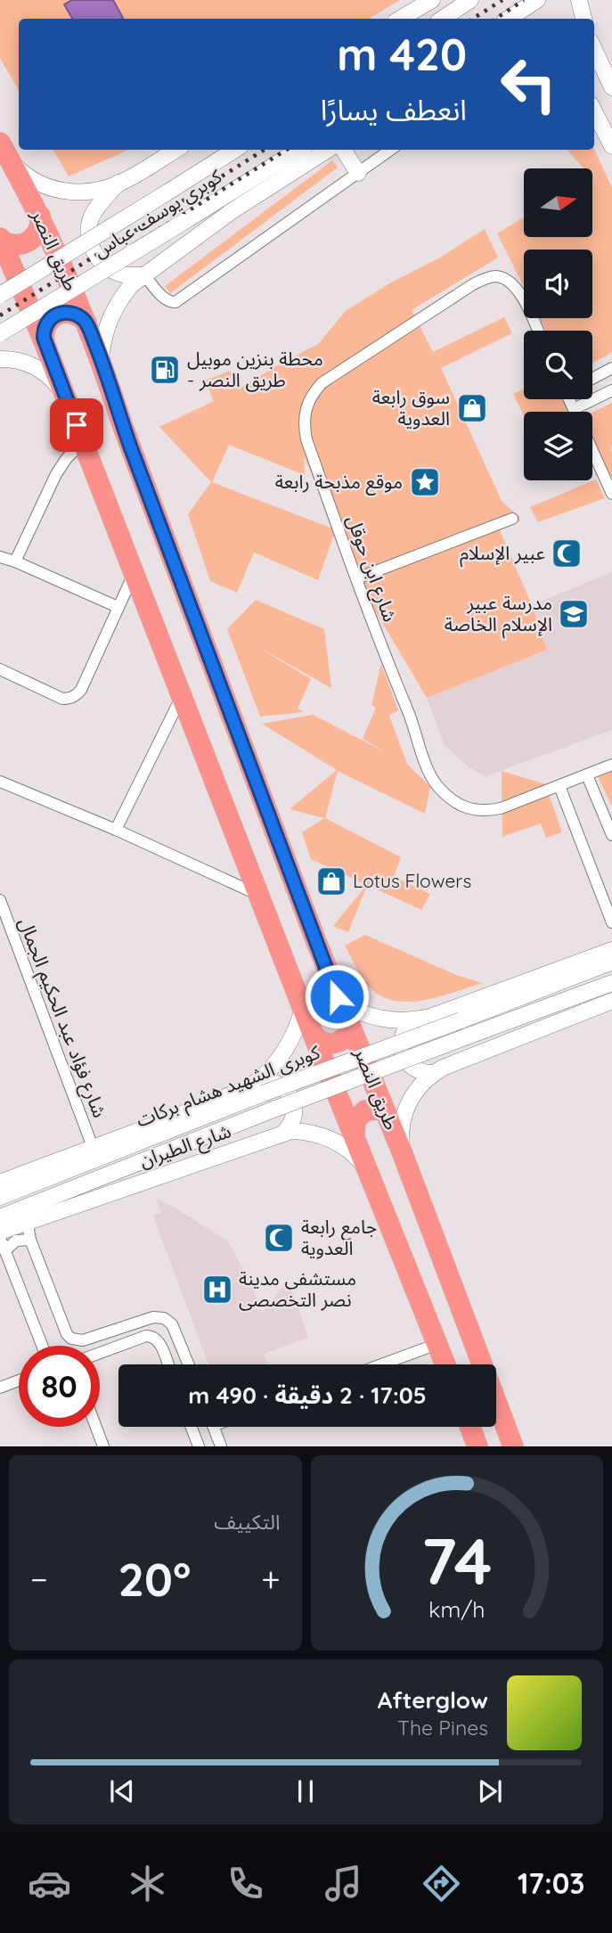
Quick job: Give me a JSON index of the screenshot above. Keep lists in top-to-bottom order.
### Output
{
  "streets": {
    "highway": ["طريق النصر"],
    "main road": ["كوبرى يوسف عباس", "كوبرى الشهيد هشام بركات", "شارع الطيران"],
    "street": ["شارع ابن حوقل", "شارع فؤاد عبد الحكيم الجمال"]
  },
  "crossings": [
    ["طريق النصر", "شارع الطيران"],
    ["شارع فؤاد عبد الحكيم الجمال", "شارع الطيران"],
    ["كوبرى الشهيد هشام بركات", "شارع الطيران"]
  ],
  "places": {
    "fuel station": ["محطة بنزين موبيل - طريق النصر"],
    "shop": ["سوق رابعة العدوية", "Lotus Flowers"],
    "place": ["موقع مذبحة رابعة"],
    "mosque": ["عبير الإسلام", "جامع رابعة العدوية"],
    "school or university": ["مدرسة عبير الإسلام الخاصة"],
    "hospital": ["مستشفى مدينة نصر التخصصى"]
  },
  "north": "right",
  "page": {
    "turn": ["420 m", "انعطف يسارًا"],
    "limit": "80",
    "trip": "17:05 · 2 دقيقة · 490 m",
    "tile": "التكييف",
    "heat": ["−", "20°", "+"],
    "song": ["Afterglow", "The Pines"],
    "tabs": "17:03",
    "gauge": ["74", "km/h"]
  }
}
